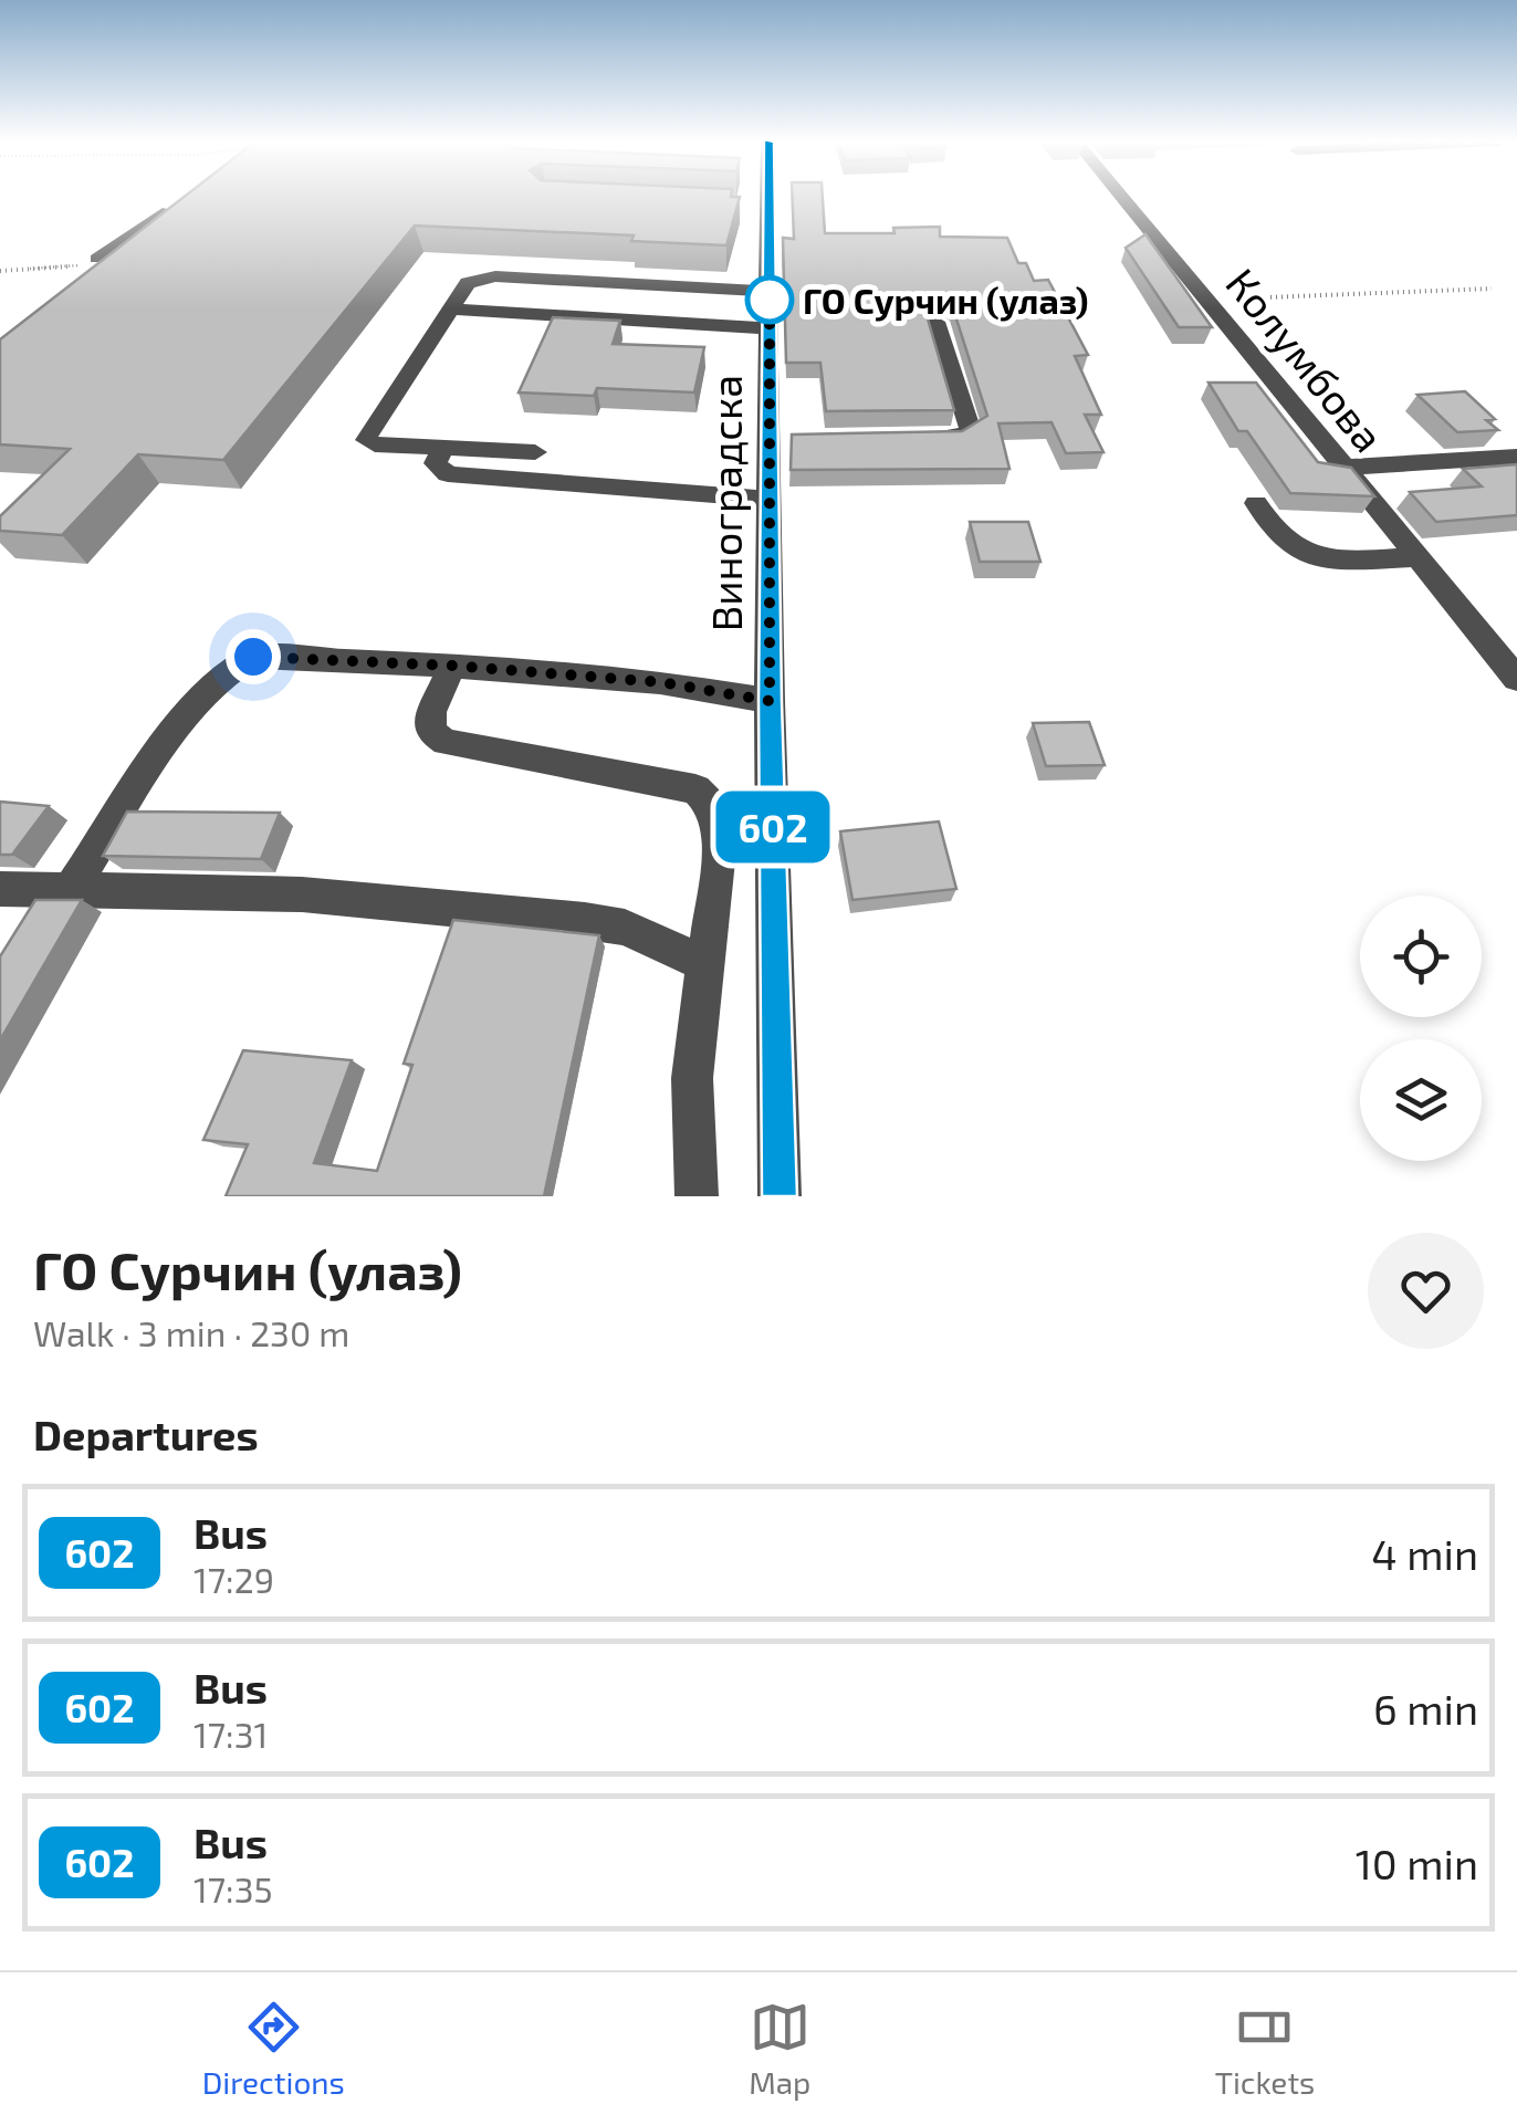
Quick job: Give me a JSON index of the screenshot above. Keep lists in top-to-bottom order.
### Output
{
  "streets": {
    "street": ["Колумбова", "Виноградска"]
  },
  "places": ["ГО Сурчин (улаз)"],
  "lines": ["bus line 602"],
  "page": {
    "on_map": "602",
    "heading": [
      ["ГО Сурчин (улаз)", "Walk · 3 min · 230 m"],
      "Departures"
    ],
    "list": [
      {
        "mark": "602",
        "name": "Bus",
        "note": "17:29",
        "value": "4 min"
      },
      {
        "mark": "602",
        "name": "Bus",
        "note": "17:31",
        "value": "6 min"
      },
      {
        "mark": "602",
        "name": "Bus",
        "note": "17:35",
        "value": "10 min"
      }
    ],
    "tabs": ["Directions", "Map", "Tickets"]
  }
}
